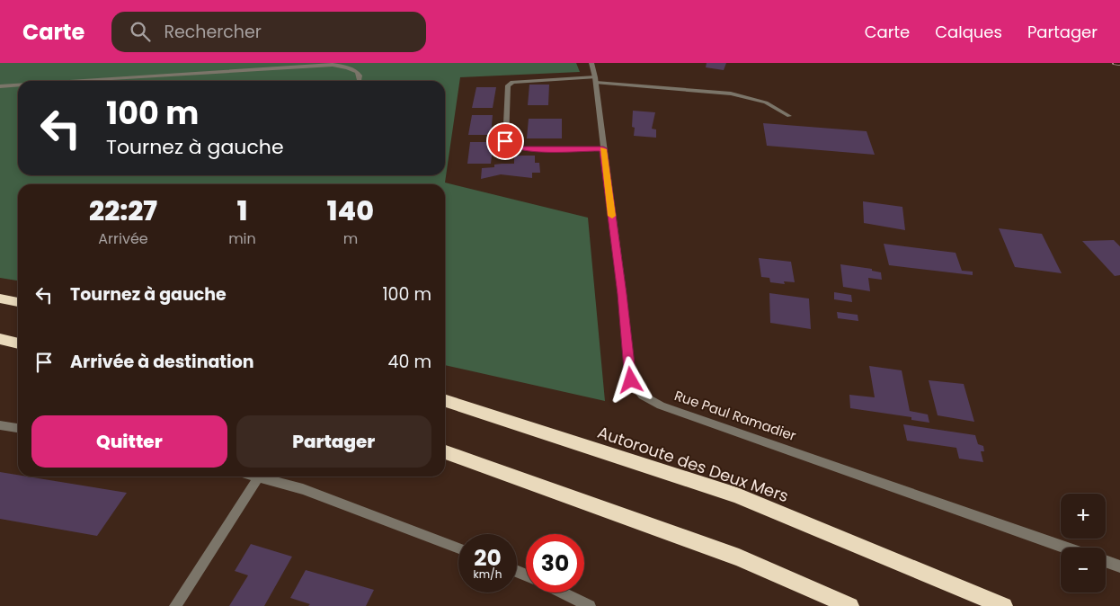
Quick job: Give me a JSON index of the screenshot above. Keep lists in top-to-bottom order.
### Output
{
  "streets": {
    "highway": ["Autoroute des Deux Mers"],
    "street": ["Rue Paul Ramadier"]
  },
  "page": {
    "header": "Carte",
    "search": "Rechercher",
    "nav": ["Carte", "Calques", "Partager"],
    "turn": ["100 m", "Tournez à gauche"],
    "eta": [
      "22:27",
      "Arrivée",
      "1",
      "min",
      "140",
      "m"
    ],
    "list": [
      {
        "name": "Tournez à gauche",
        "value": "100 m"
      },
      {
        "name": "Arrivée à destination",
        "value": "40 m"
      }
    ],
    "buttons": ["Quitter", "Partager"],
    "map_buttons": ["+", "−"],
    "speed": "20 km/h",
    "limit": "30"
  }
}
